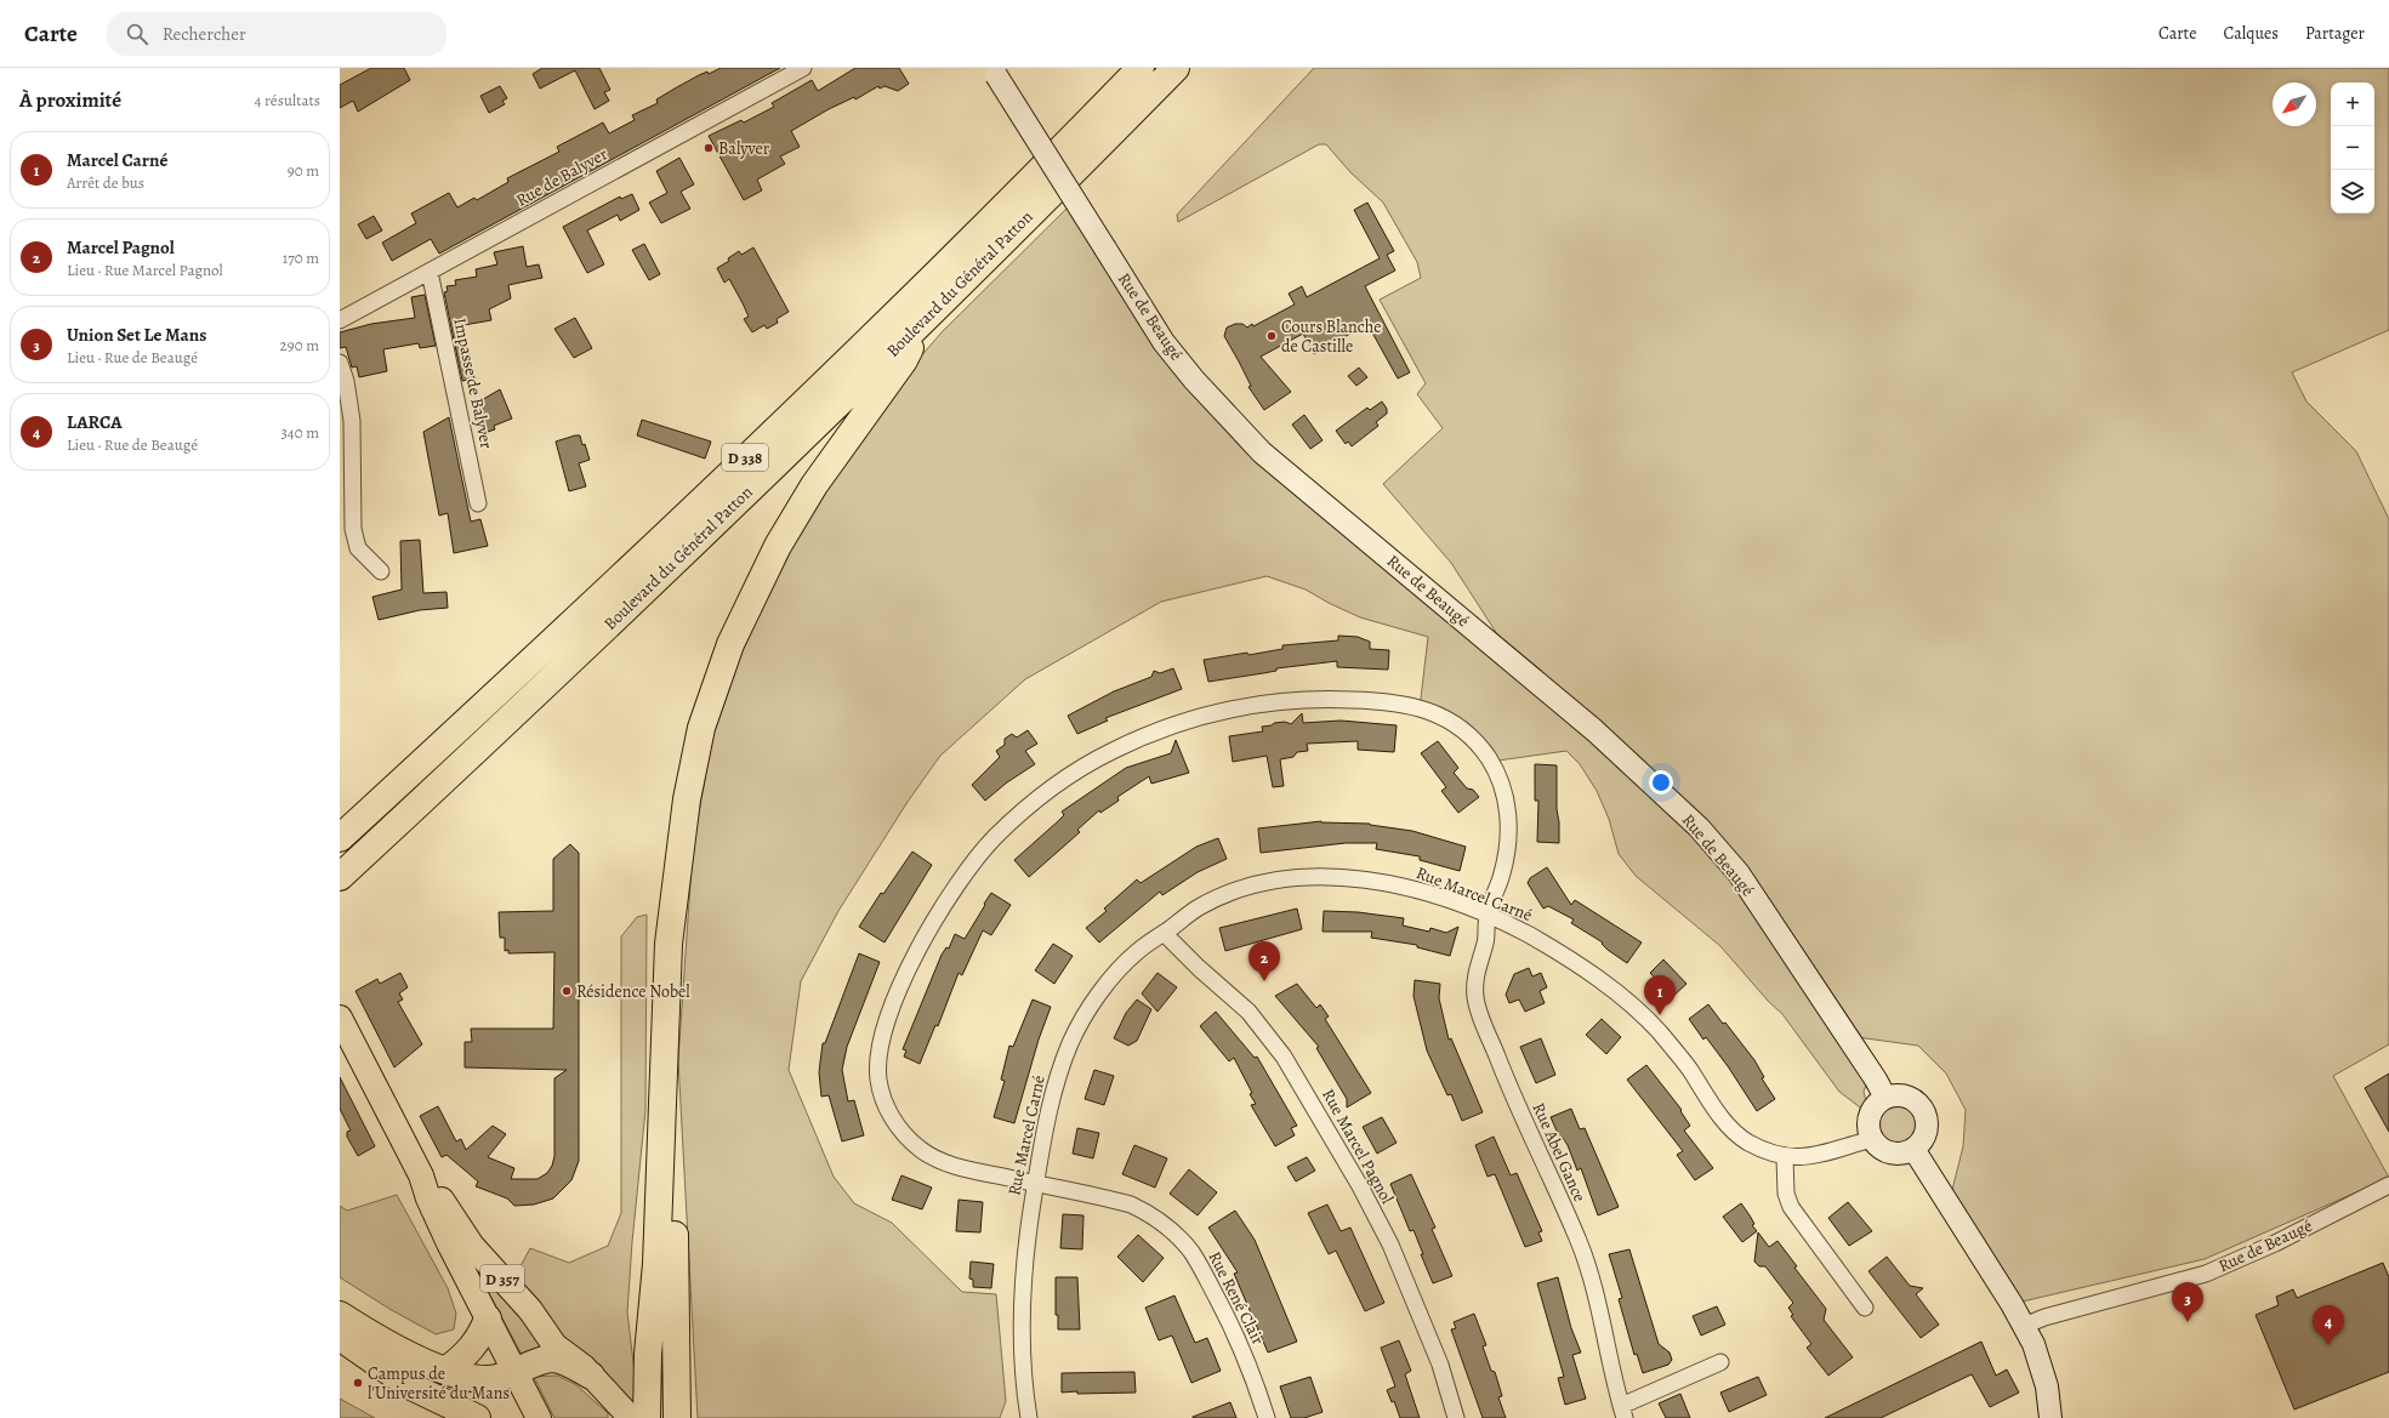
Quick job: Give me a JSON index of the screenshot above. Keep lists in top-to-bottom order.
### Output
{
  "streets": {
    "highway": ["Boulevard du Général Patton", "D 338"],
    "main road": ["D 357"],
    "street": [
      "Rue de Balyver",
      "Rue de Beaugé",
      "Impasse de Balyver",
      "Rue Marcel Carné",
      "Rue Marcel Pagnol",
      "Rue Abel Gance",
      "Rue René Clair"
    ]
  },
  "crossings": [
    ["Rue de Balyver", "Impasse de Balyver"],
    ["Rue de Beaugé", "Rue Marcel Carné"],
    ["Rue Marcel Carné", "Rue Marcel Pagnol"],
    ["Rue Marcel Carné", "Rue Abel Gance"],
    ["Rue Marcel Carné", "Rue René Clair"],
    ["Rue Abel Gance", "Rue René Clair"]
  ],
  "places": [
    "Balyver",
    "Cours Blanche de Castille",
    "Résidence Nobel",
    "Campus de l'Université du Mans"
  ],
  "north": "bottom left",
  "page": {
    "header": "Carte",
    "search": "Rechercher",
    "nav": ["Carte", "Calques", "Partager"],
    "heading": ["À proximité", "4 résultats"],
    "map_buttons": ["+", "−"],
    "list": [
      {
        "mark": "1",
        "name": "Marcel Carné",
        "note": "Arrêt de bus",
        "value": "90 m"
      },
      {
        "mark": "2",
        "name": "Marcel Pagnol",
        "note": "Lieu · Rue Marcel Pagnol",
        "value": "170 m"
      },
      {
        "mark": "3",
        "name": "Union Set Le Mans",
        "note": "Lieu · Rue de Beaugé",
        "value": "290 m"
      },
      {
        "mark": "4",
        "name": "LARCA",
        "note": "Lieu · Rue de Beaugé",
        "value": "340 m"
      }
    ],
    "pins": [
      "2",
      "1",
      "3",
      "4"
    ]
  }
}
